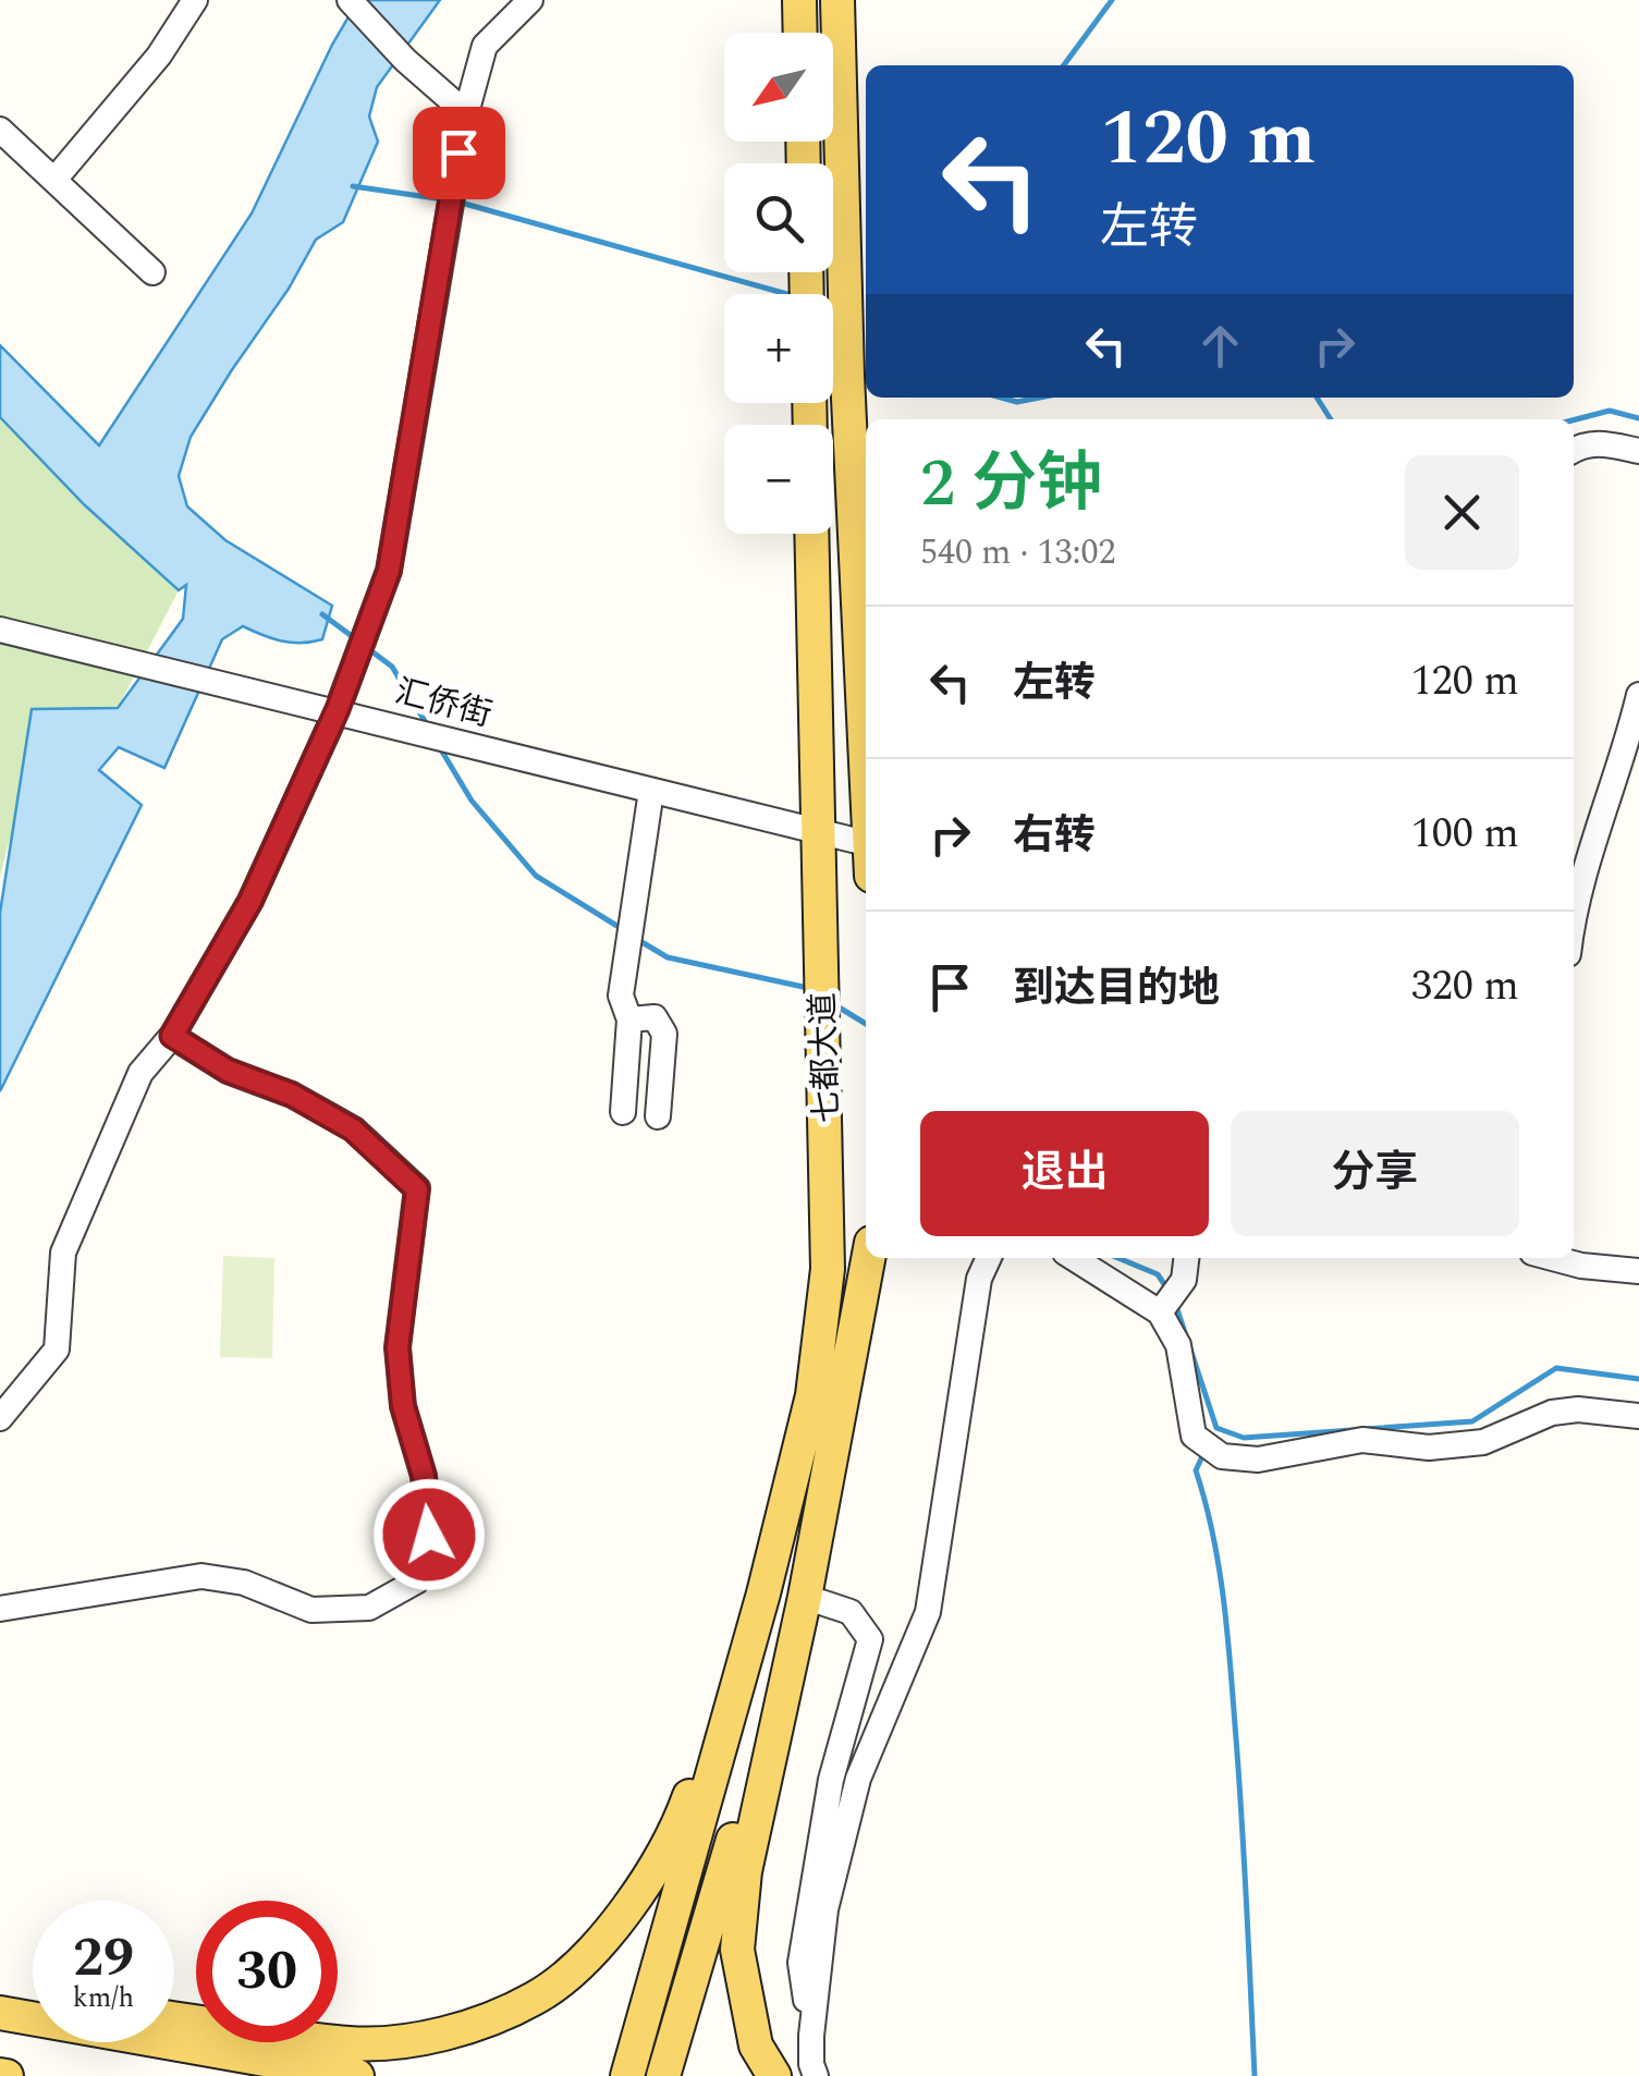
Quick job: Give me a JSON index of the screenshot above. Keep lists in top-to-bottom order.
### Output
{
  "streets": {
    "main road": ["七都大道"],
    "street": ["汇侨街"]
  },
  "crossings": [
    ["汇侨街", "七都大道"]
  ],
  "north": "bottom left",
  "page": {
    "map_buttons": ["+", "−"],
    "turn": ["120 m", "左转"],
    "heading": ["2 分钟", "540 m · 13:02"],
    "list": [
      {
        "name": "左转",
        "value": "120 m"
      },
      {
        "name": "右转",
        "value": "100 m"
      },
      {
        "name": "到达目的地",
        "value": "320 m"
      }
    ],
    "buttons": ["退出", "分享"],
    "speed": "29 km/h",
    "limit": "30"
  }
}
